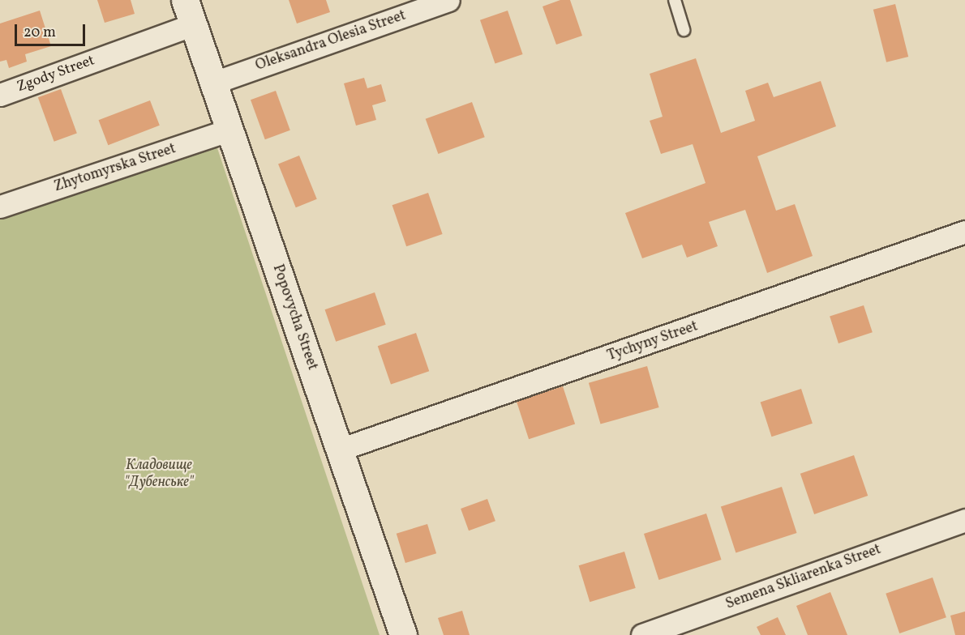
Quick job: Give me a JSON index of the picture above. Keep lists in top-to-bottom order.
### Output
{
  "streets": {
    "street": [
      "Oleksandra Olesia Street",
      "Zgody Street",
      "Zhytomyrska Street",
      "Popovycha Street",
      "Tychyny Street",
      "Semena Skliarenka Street"
    ]
  },
  "crossings": [
    ["Oleksandra Olesia Street", "Popovycha Street"],
    ["Zgody Street", "Popovycha Street"],
    ["Zhytomyrska Street", "Popovycha Street"],
    ["Popovycha Street", "Tychyny Street"]
  ],
  "parks": ["Кладовище \"Дубенське\""],
  "scale_bar": "20 m"
}
